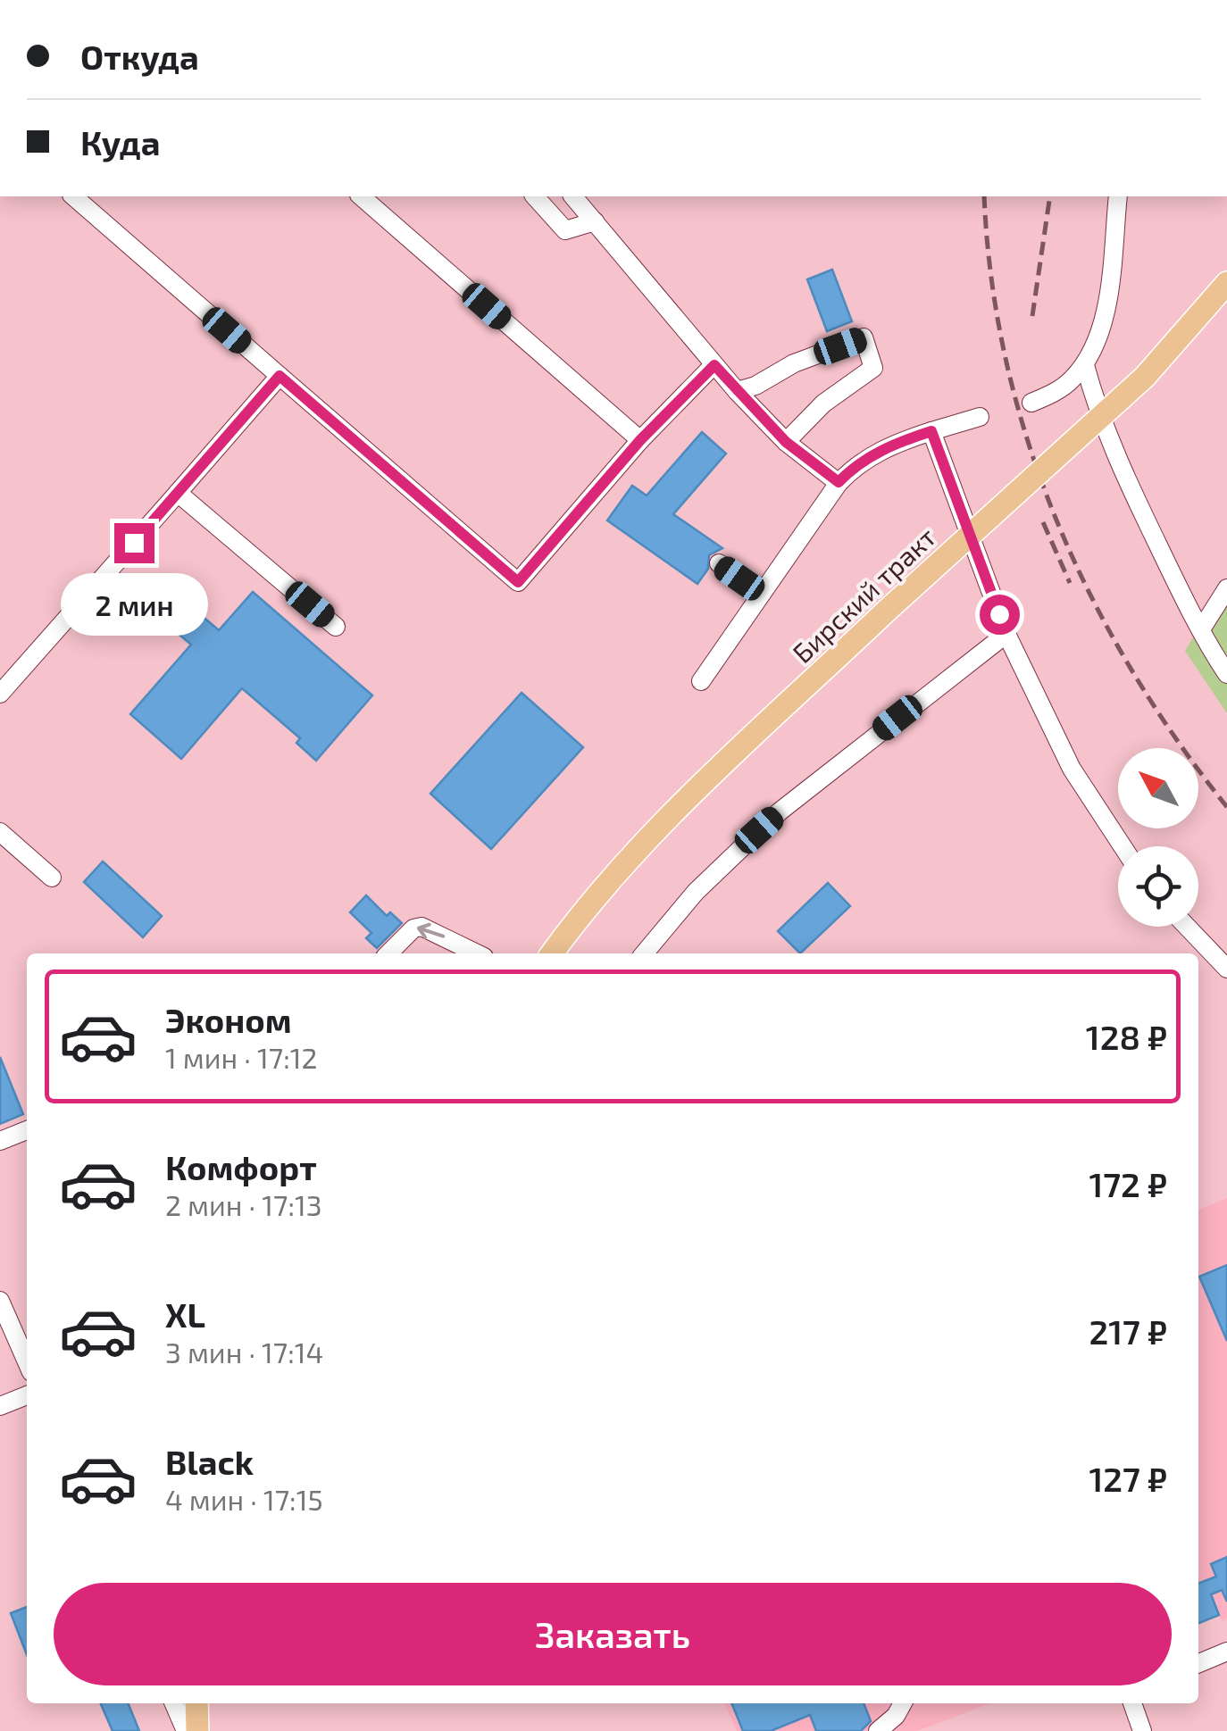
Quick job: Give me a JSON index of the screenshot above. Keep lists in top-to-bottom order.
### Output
{
  "streets": {
    "main road": ["Бирский тракт"]
  },
  "north": "top left",
  "page": {
    "banner": ["Откуда", "Куда"],
    "bubble": "2 мин",
    "list": [
      {
        "name": "Эконом",
        "note": "1 мин · 17:12",
        "value": "128 ₽"
      },
      {
        "name": "Комфорт",
        "note": "2 мин · 17:13",
        "value": "172 ₽"
      },
      {
        "name": "XL",
        "note": "3 мин · 17:14",
        "value": "217 ₽"
      },
      {
        "name": "Black",
        "note": "4 мин · 17:15",
        "value": "127 ₽"
      }
    ],
    "buttons": "Заказать"
  }
}
